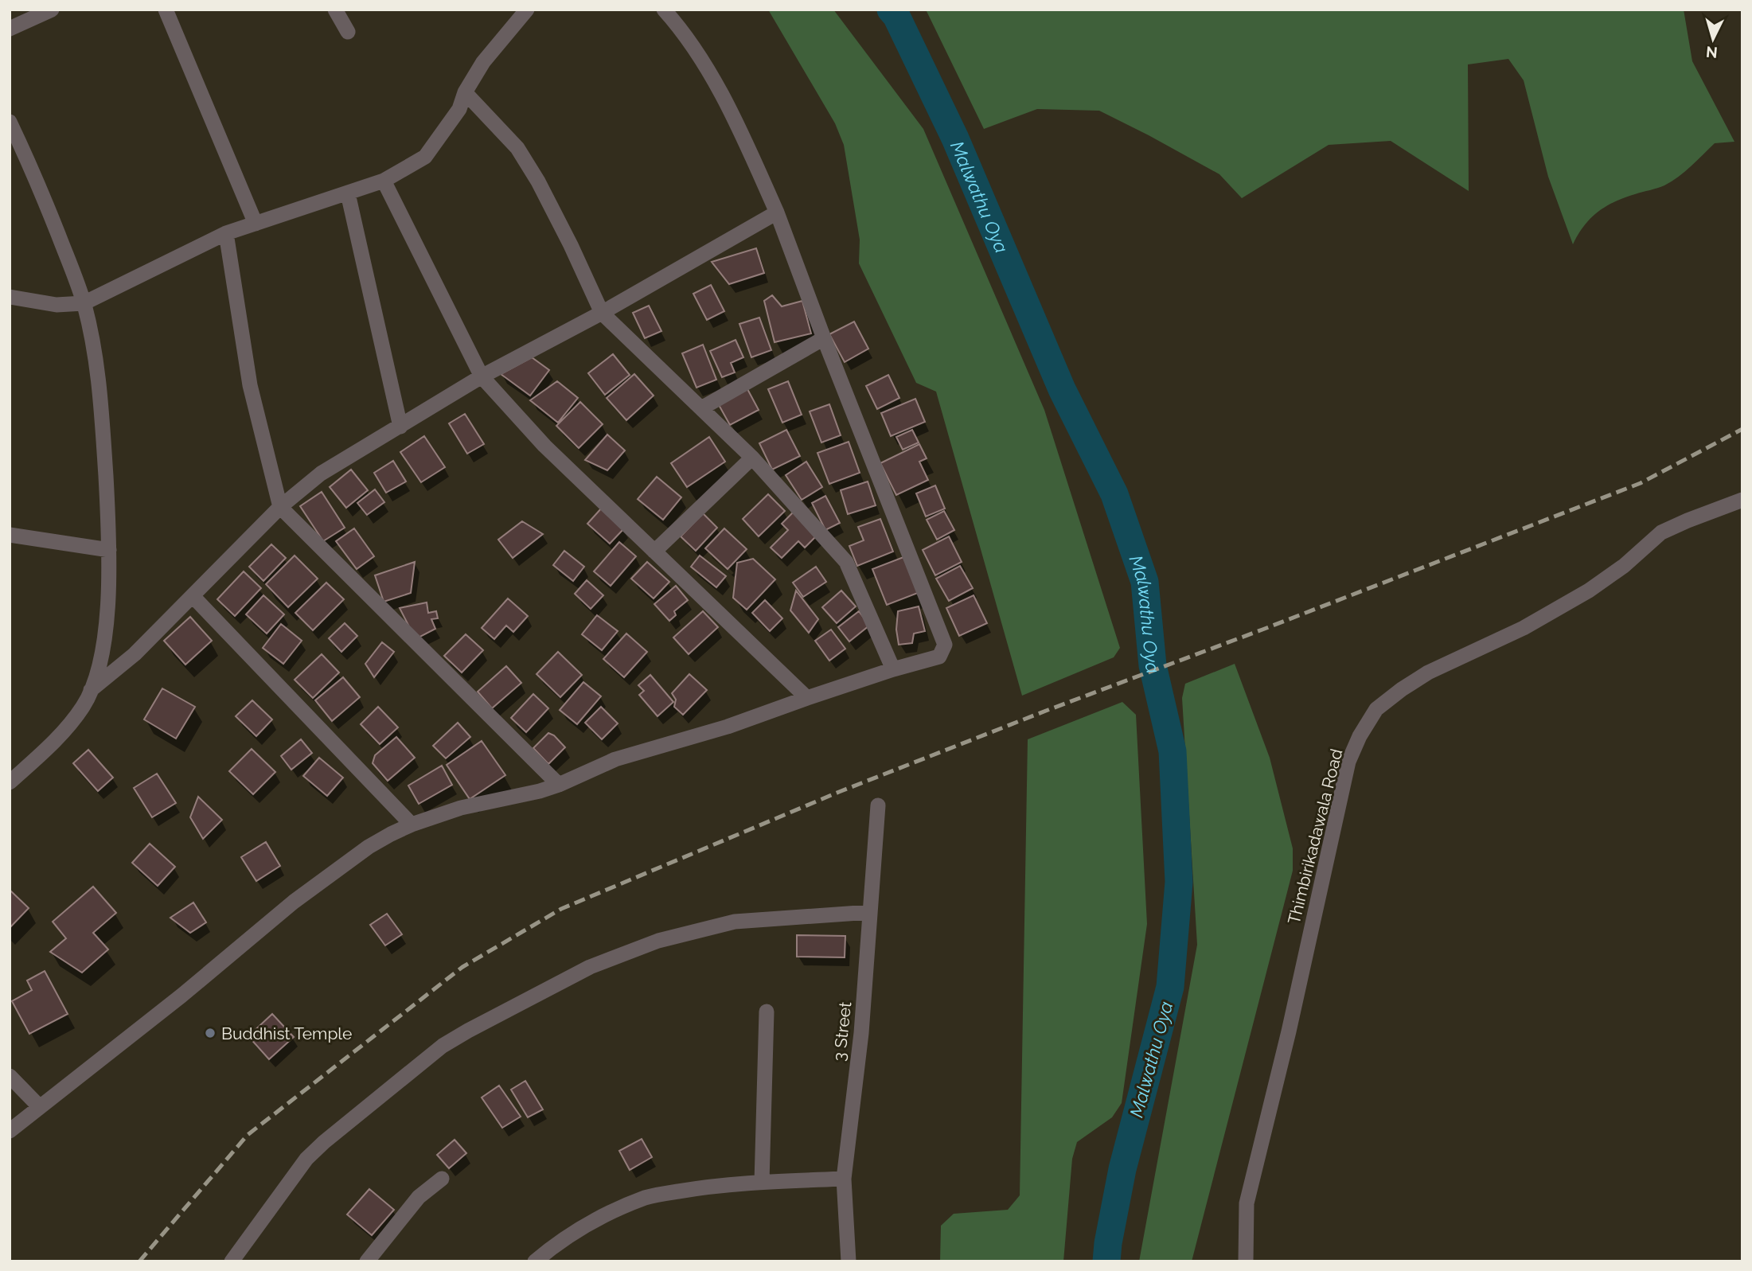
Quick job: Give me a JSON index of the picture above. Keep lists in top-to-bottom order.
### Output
{
  "streets": {
    "street": ["Thimbirikadawala Road", "3 Street"]
  },
  "water": ["Malwathu Oya"],
  "places": ["Buddhist Temple"],
  "north": "bottom"
}
